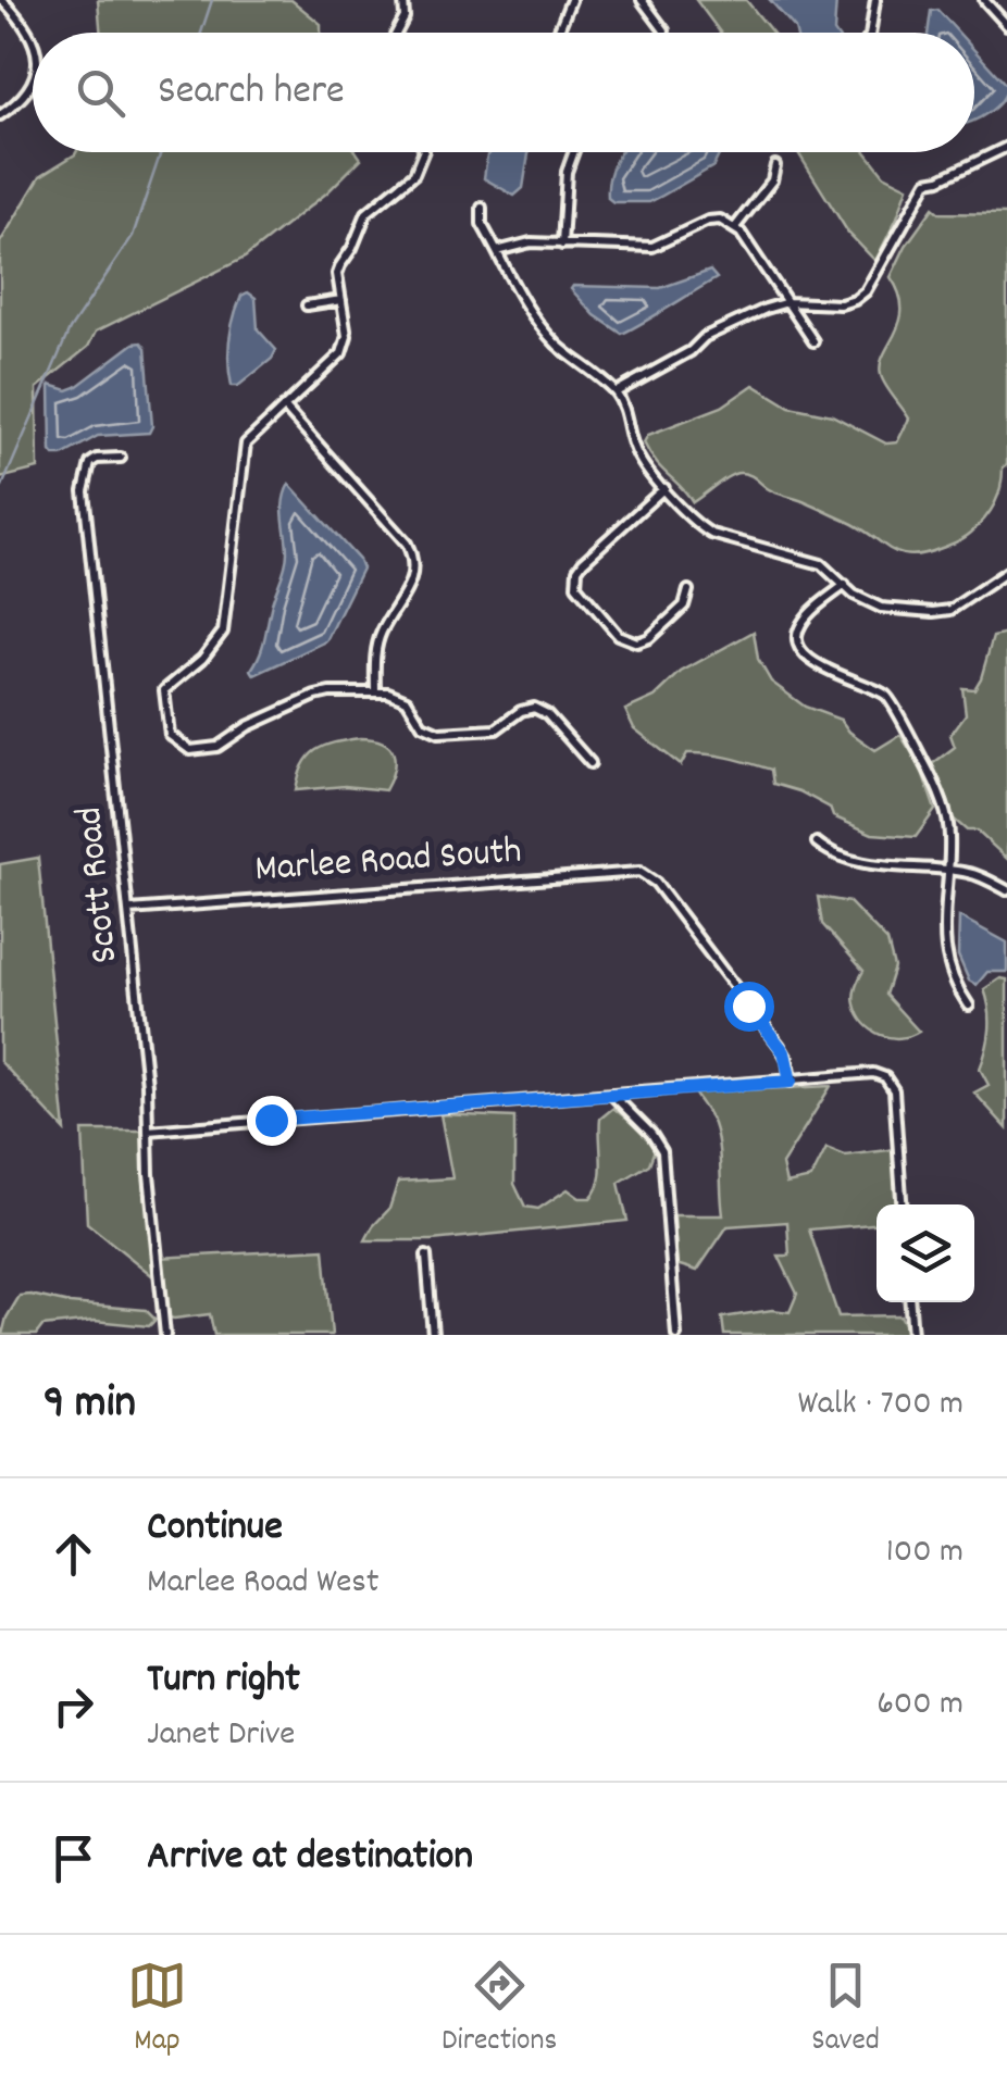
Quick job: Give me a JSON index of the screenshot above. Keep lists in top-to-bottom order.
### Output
{
  "streets": {
    "street": ["Marlee Road South", "Scott Road"]
  },
  "crossings": [
    ["Marlee Road South", "Scott Road"]
  ],
  "page": {
    "search": "Search here",
    "heading": ["9 min", "Walk · 700 m"],
    "list": [
      ["Continue", "Marlee Road West", "100 m"],
      ["Turn right", "Janet Drive", "600 m"],
      "Arrive at destination"
    ],
    "nav": ["Map", "Directions", "Saved"]
  }
}
